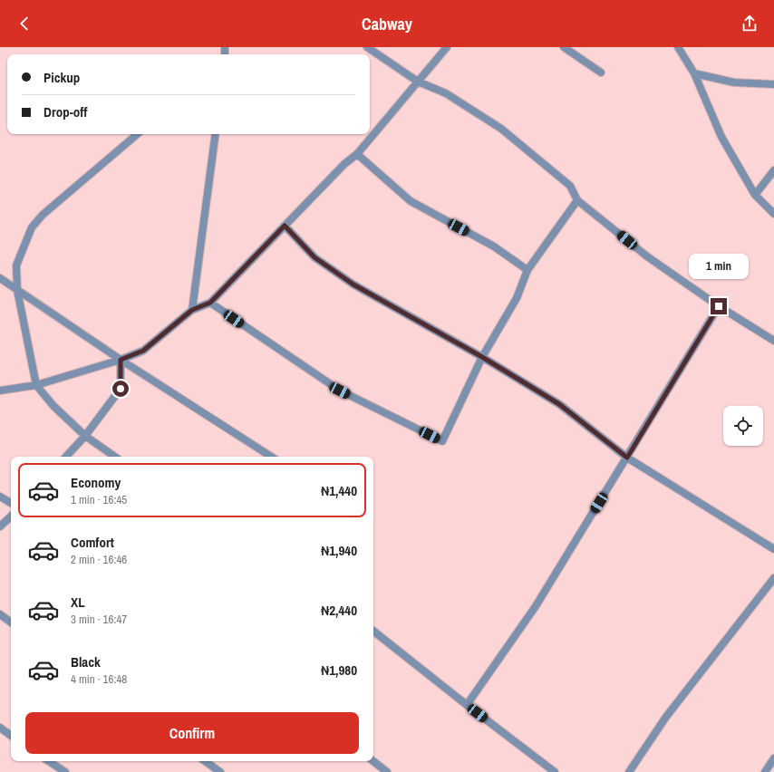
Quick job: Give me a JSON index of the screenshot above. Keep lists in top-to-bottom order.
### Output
{
  "page": {
    "header": "Cabway",
    "banner": ["Pickup", "Drop-off"],
    "bubble": "1 min",
    "list": [
      {
        "name": "Economy",
        "note": "1 min · 16:45",
        "value": "₦1,440"
      },
      {
        "name": "Comfort",
        "note": "2 min · 16:46",
        "value": "₦1,940"
      },
      {
        "name": "XL",
        "note": "3 min · 16:47",
        "value": "₦2,440"
      },
      {
        "name": "Black",
        "note": "4 min · 16:48",
        "value": "₦1,980"
      }
    ],
    "buttons": "Confirm"
  }
}
